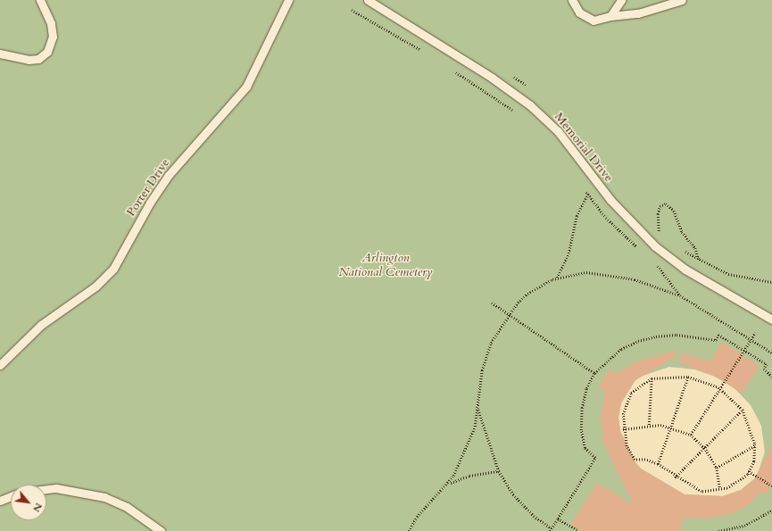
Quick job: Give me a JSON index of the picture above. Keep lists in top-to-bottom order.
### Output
{
  "streets": {
    "lane": ["Memorial Drive", "Porter Drive"]
  },
  "parks": ["Arlington National Cemetery"],
  "north": "bottom right"
}
